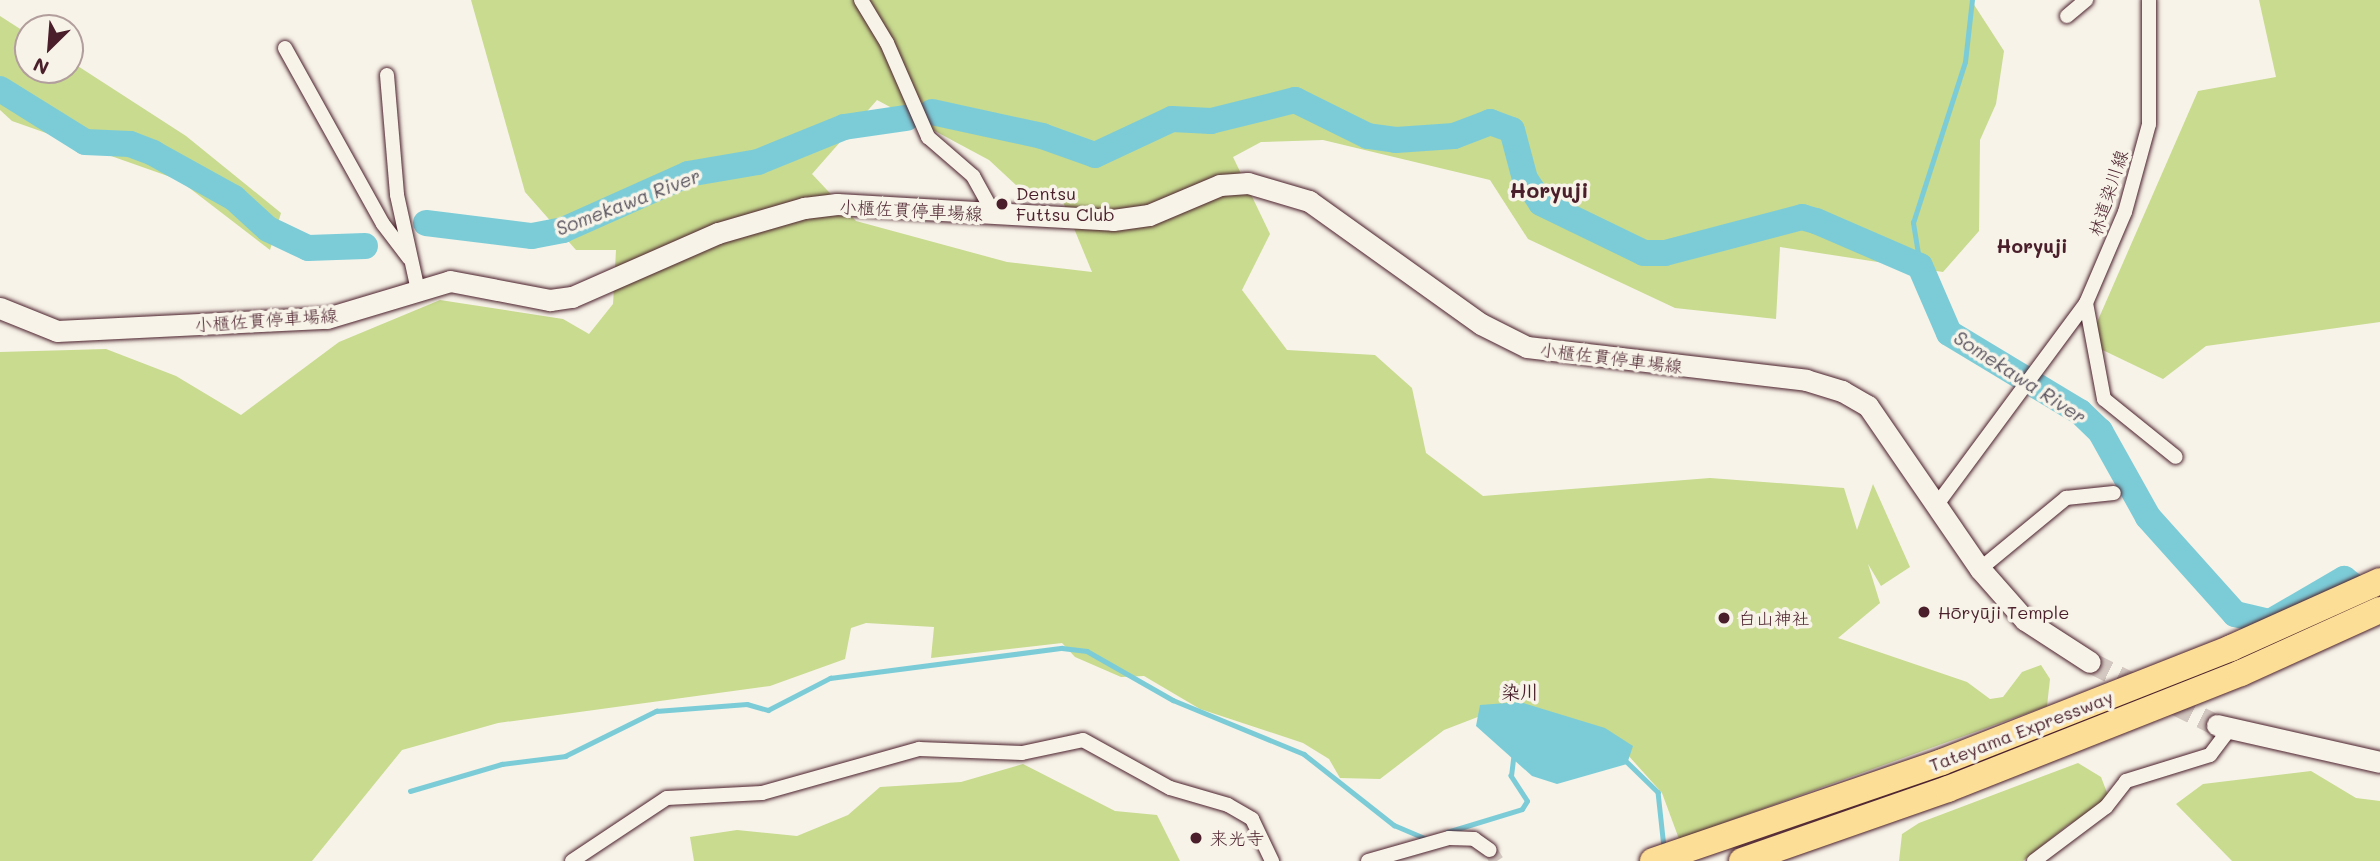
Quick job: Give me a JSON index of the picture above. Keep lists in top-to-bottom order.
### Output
{
  "streets": {
    "highway": ["Tateyama Expressway"],
    "main road": ["小櫃佐貫停車場線"],
    "street": ["林道染川線"]
  },
  "crossings": [
    ["林道染川線", "小櫃佐貫停車場線"]
  ],
  "districts": ["Horyuji", "Horyuji", "染川"],
  "water": ["Somekawa River"],
  "places": [
    "Dentsu Futtsu Club",
    "Hōryūji Temple",
    "白山神社",
    "来光寺"
  ],
  "north": "bottom left"
}
